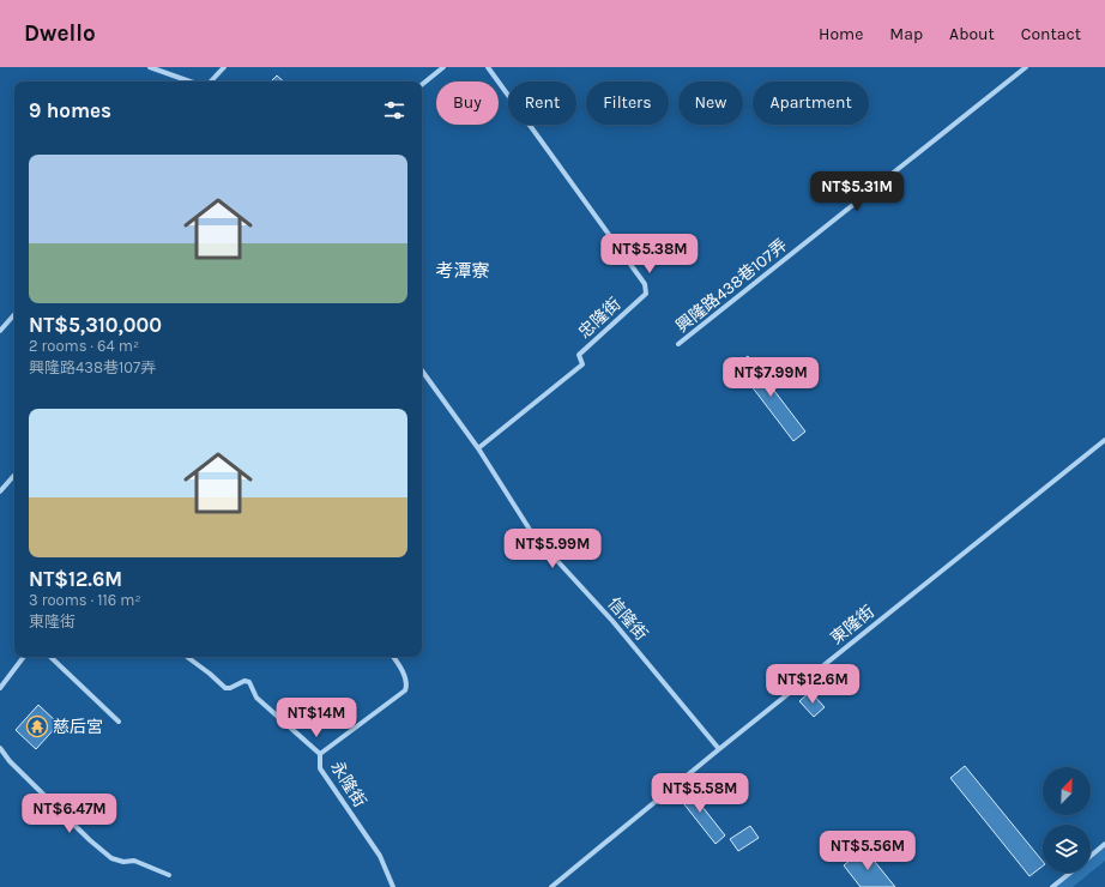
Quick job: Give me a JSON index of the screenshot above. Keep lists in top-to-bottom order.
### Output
{
  "streets": {
    "street": [
      "興隆路438巷107弄",
      "忠隆街",
      "信隆街",
      "東隆街",
      "永隆街"
    ]
  },
  "crossings": [
    ["忠隆街", "信隆街"],
    ["信隆街", "東隆街"]
  ],
  "districts": ["考潭寮"],
  "places": {
    "temple": ["慈后宮"]
  },
  "north": "top right",
  "page": {
    "header": "Dwello",
    "nav": [
      "Home",
      "Map",
      "About",
      "Contact"
    ],
    "chip": [
      "Buy",
      "Rent",
      "Filters",
      "New",
      "Apartment"
    ],
    "heading": "9 homes",
    "list": [
      {
        "name": "NT$5,310,000",
        "note": "2 rooms · 64 m² · 興隆路438巷107弄"
      },
      {
        "name": "NT$12.6M",
        "note": "3 rooms · 116 m² · 東隆街"
      }
    ],
    "price": [
      "NT$5.31M",
      "NT$5.38M",
      "NT$7.99M",
      "NT$5.99M",
      "NT$12.6M",
      "NT$14M",
      "NT$5.58M",
      "NT$6.47M",
      "NT$5.56M"
    ]
  }
}
